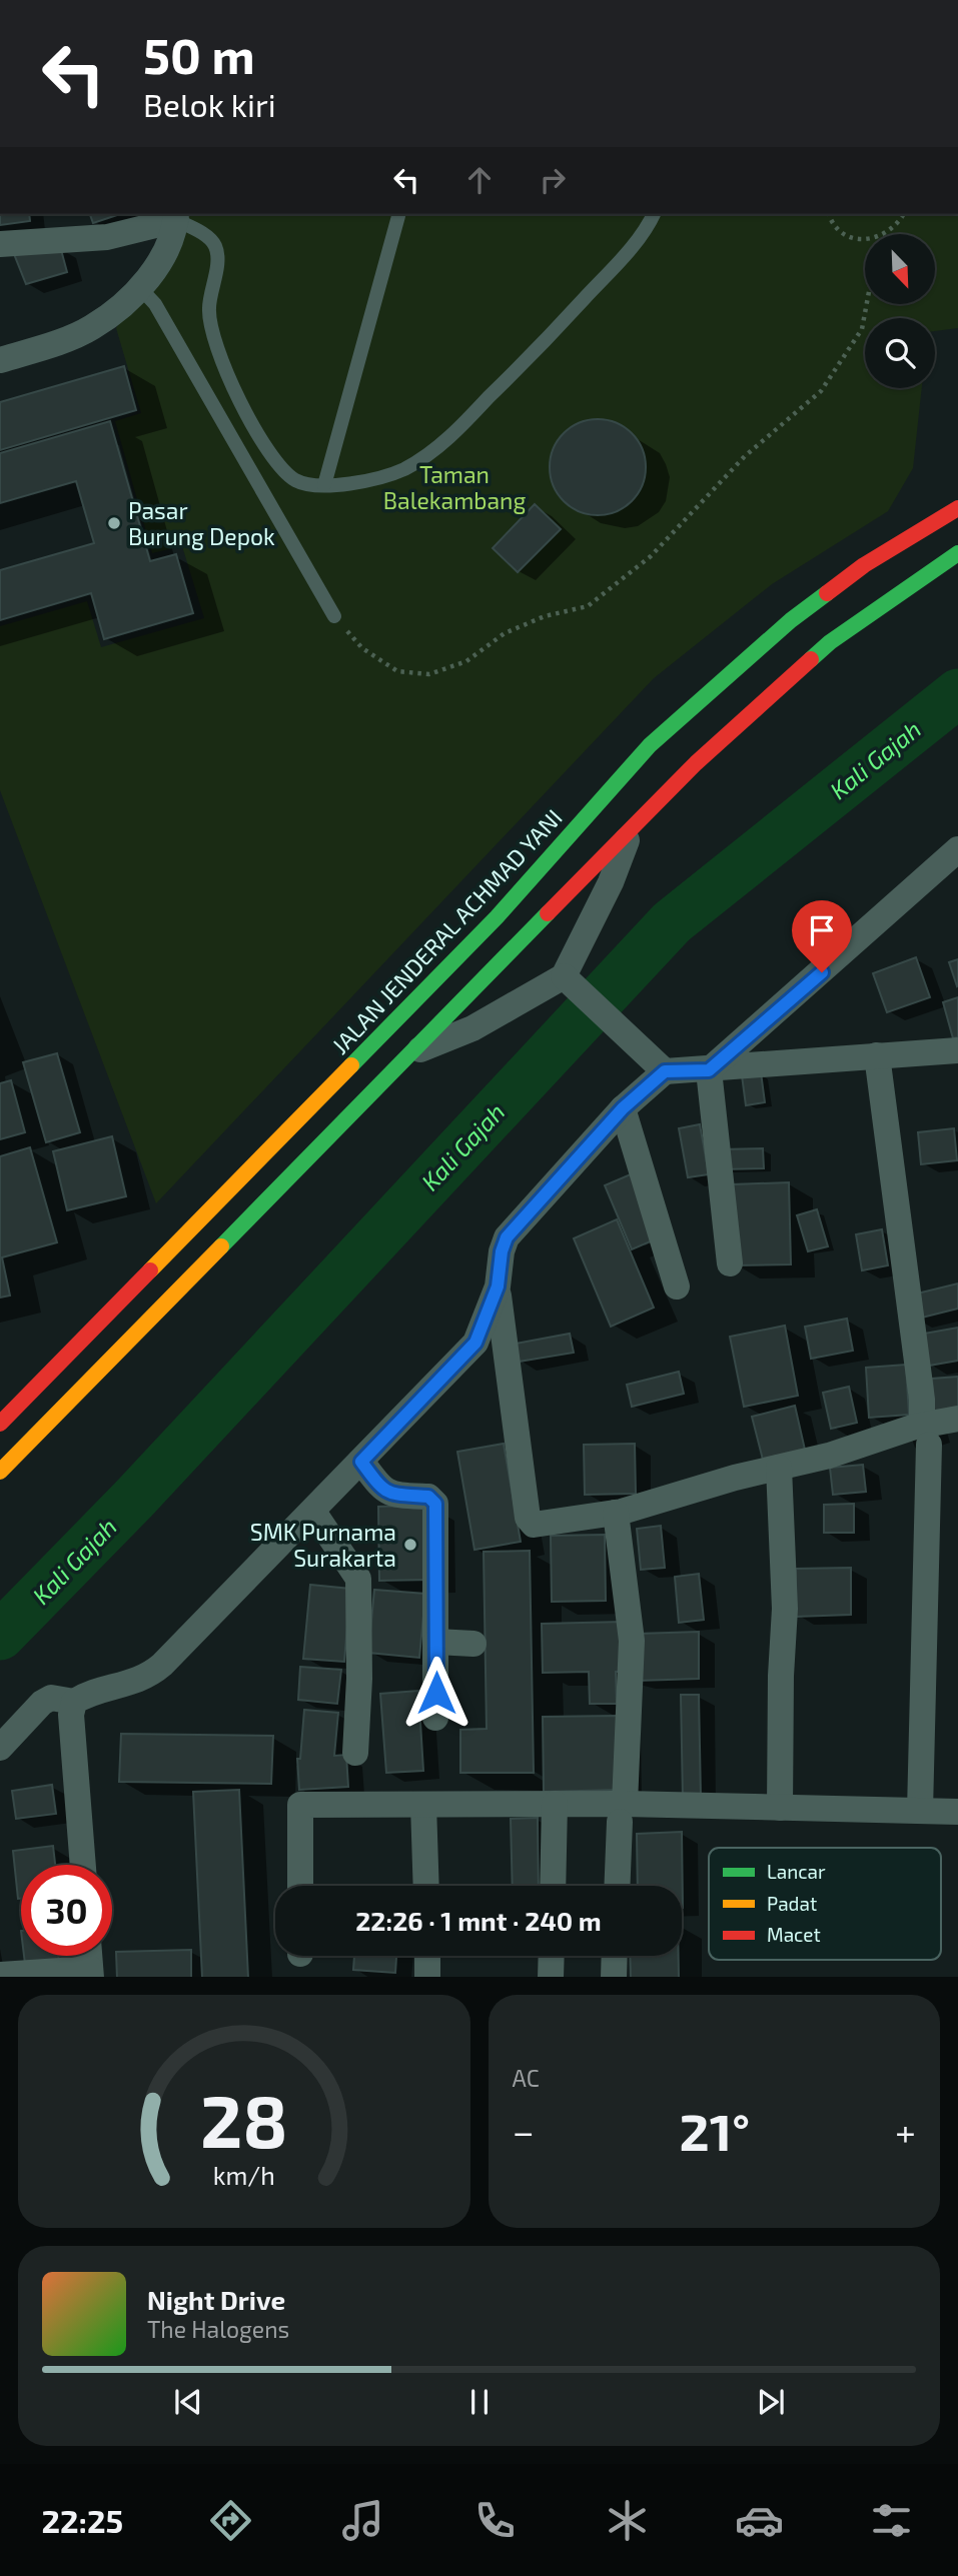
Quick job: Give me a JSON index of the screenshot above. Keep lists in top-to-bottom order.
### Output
{
  "streets": {
    "main road": ["JALAN JENDERAL ACHMAD YANI"]
  },
  "water": ["Kali Gajah"],
  "parks": ["Taman Balekambang"],
  "places": ["Pasar Burung Depok", "SMK Purnama Surakarta"],
  "legend": ["Lancar", "Padat", "Macet"],
  "north": "bottom right",
  "page": {
    "turn": ["50 m", "Belok kiri"],
    "limit": "30",
    "trip": "22:26 · 1 mnt · 240 m",
    "tile": "AC",
    "heat": ["−", "21°", "+"],
    "song": ["Night Drive", "The Halogens"],
    "tabs": "22:25",
    "gauge": ["28", "km/h"]
  }
}
